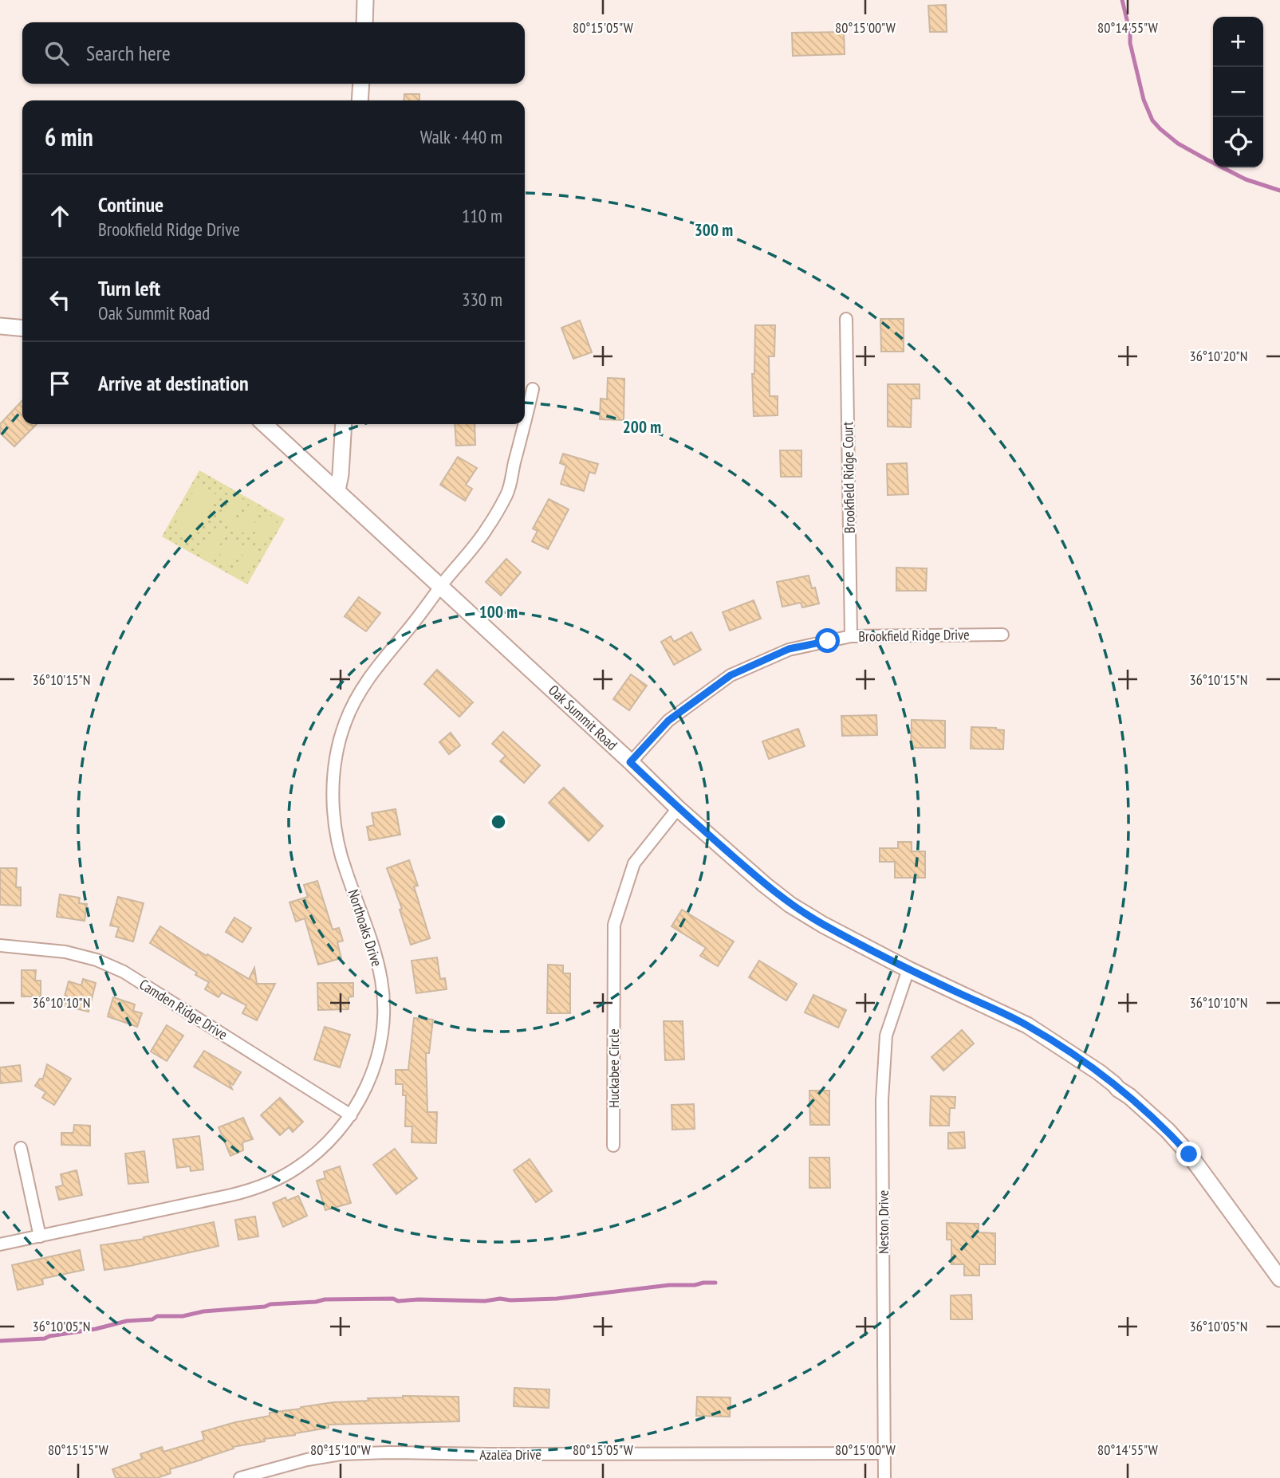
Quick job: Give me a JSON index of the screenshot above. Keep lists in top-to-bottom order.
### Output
{
  "streets": {
    "main road": ["Oak Summit Road"],
    "street": [
      "Brookfield Ridge Court",
      "Brookfield Ridge Drive",
      "Northoaks Drive",
      "Camden Ridge Drive",
      "Huckabee Circle",
      "Neston Drive",
      "Azalea Drive"
    ]
  },
  "crossings": [
    ["Brookfield Ridge Court", "Brookfield Ridge Drive"],
    ["Brookfield Ridge Drive", "Oak Summit Road"],
    ["Oak Summit Road", "Northoaks Drive"],
    ["Oak Summit Road", "Huckabee Circle"],
    ["Oak Summit Road", "Neston Drive"],
    ["Northoaks Drive", "Camden Ridge Drive"],
    ["Neston Drive", "Azalea Drive"]
  ],
  "page": {
    "map_buttons": ["+", "−"],
    "search": "Search here",
    "heading": ["6 min", "Walk · 440 m"],
    "list": [
      ["Continue", "Brookfield Ridge Drive", "110 m"],
      ["Turn left", "Oak Summit Road", "330 m"],
      "Arrive at destination"
    ]
  },
  "coordinates": [
    "80°15'05\"W",
    "80°15'00\"W",
    "80°14'55\"W",
    "36°10'20\"N",
    "36°10'15\"N",
    "36°10'10\"N",
    "36°10'05\"N",
    "80°15'15\"W",
    "80°15'10\"W"
  ],
  "rings": ["300 m", "200 m", "100 m"]
}
